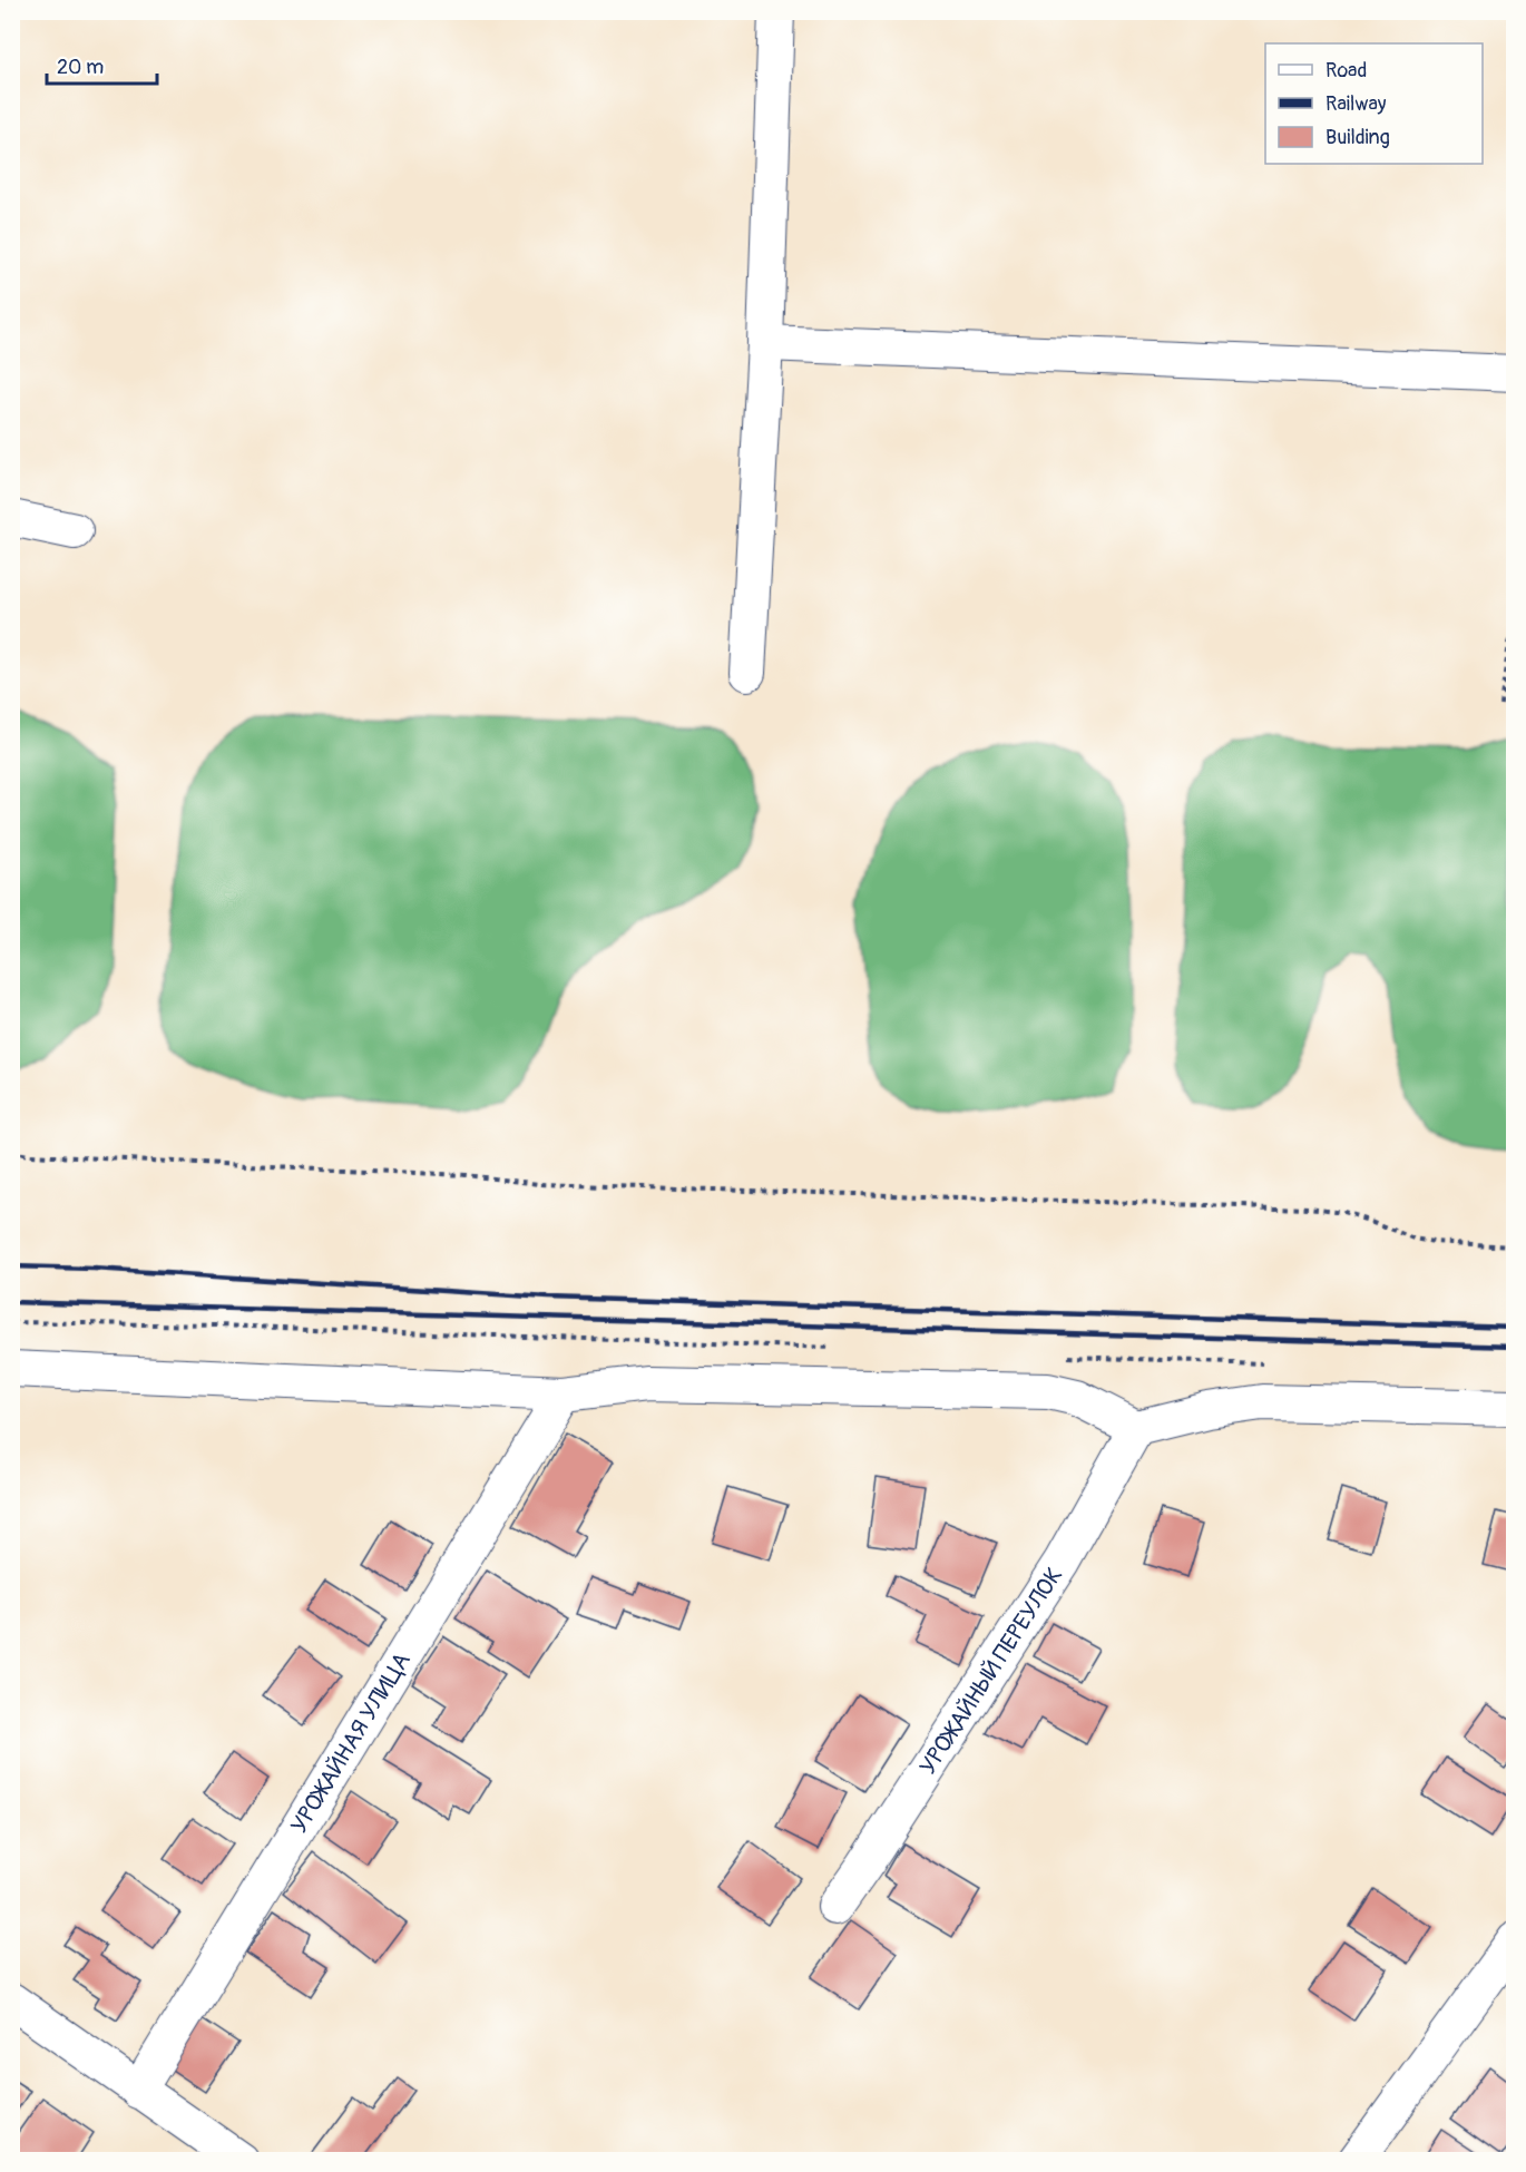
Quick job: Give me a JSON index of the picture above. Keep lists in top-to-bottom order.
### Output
{
  "streets": {
    "street": ["УРОЖАЙНЫЙ ПЕРЕУЛОК", "УРОЖАЙНАЯ УЛИЦА"]
  },
  "legend": ["Road", "Railway", "Building"],
  "scale_bar": "20 m"
}
